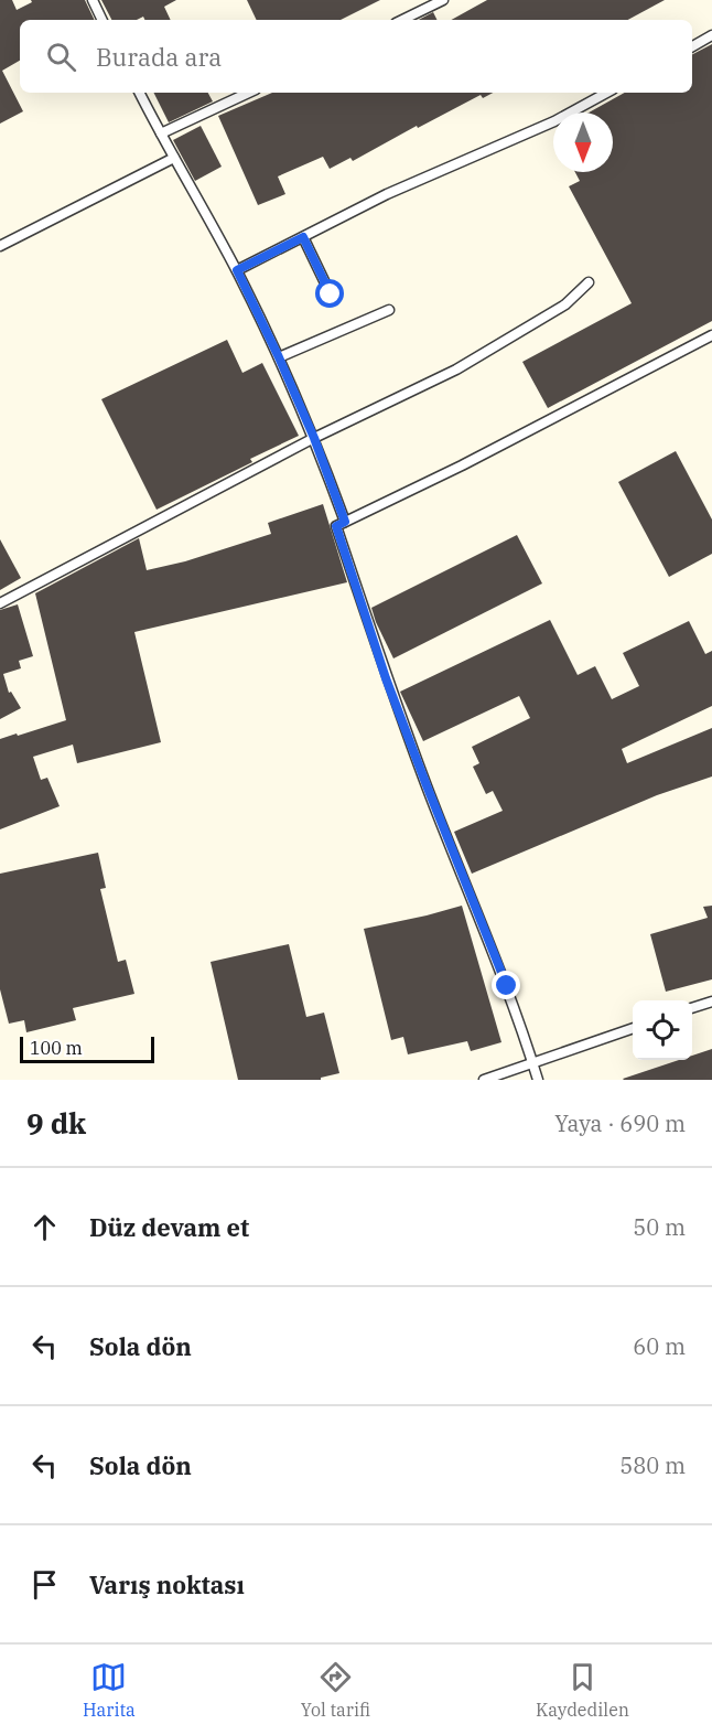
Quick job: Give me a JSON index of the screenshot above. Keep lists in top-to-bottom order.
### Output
{
  "scale_bar": "100 m",
  "north": "bottom",
  "page": {
    "search": "Burada ara",
    "scale": "100 m",
    "heading": ["9 dk", "Yaya · 690 m"],
    "list": [
      ["Düz devam et", "50 m"],
      ["Sola dön", "60 m"],
      ["Sola dön", "580 m"],
      "Varış noktası"
    ],
    "nav": ["Harita", "Yol tarifi", "Kaydedilen"]
  }
}
